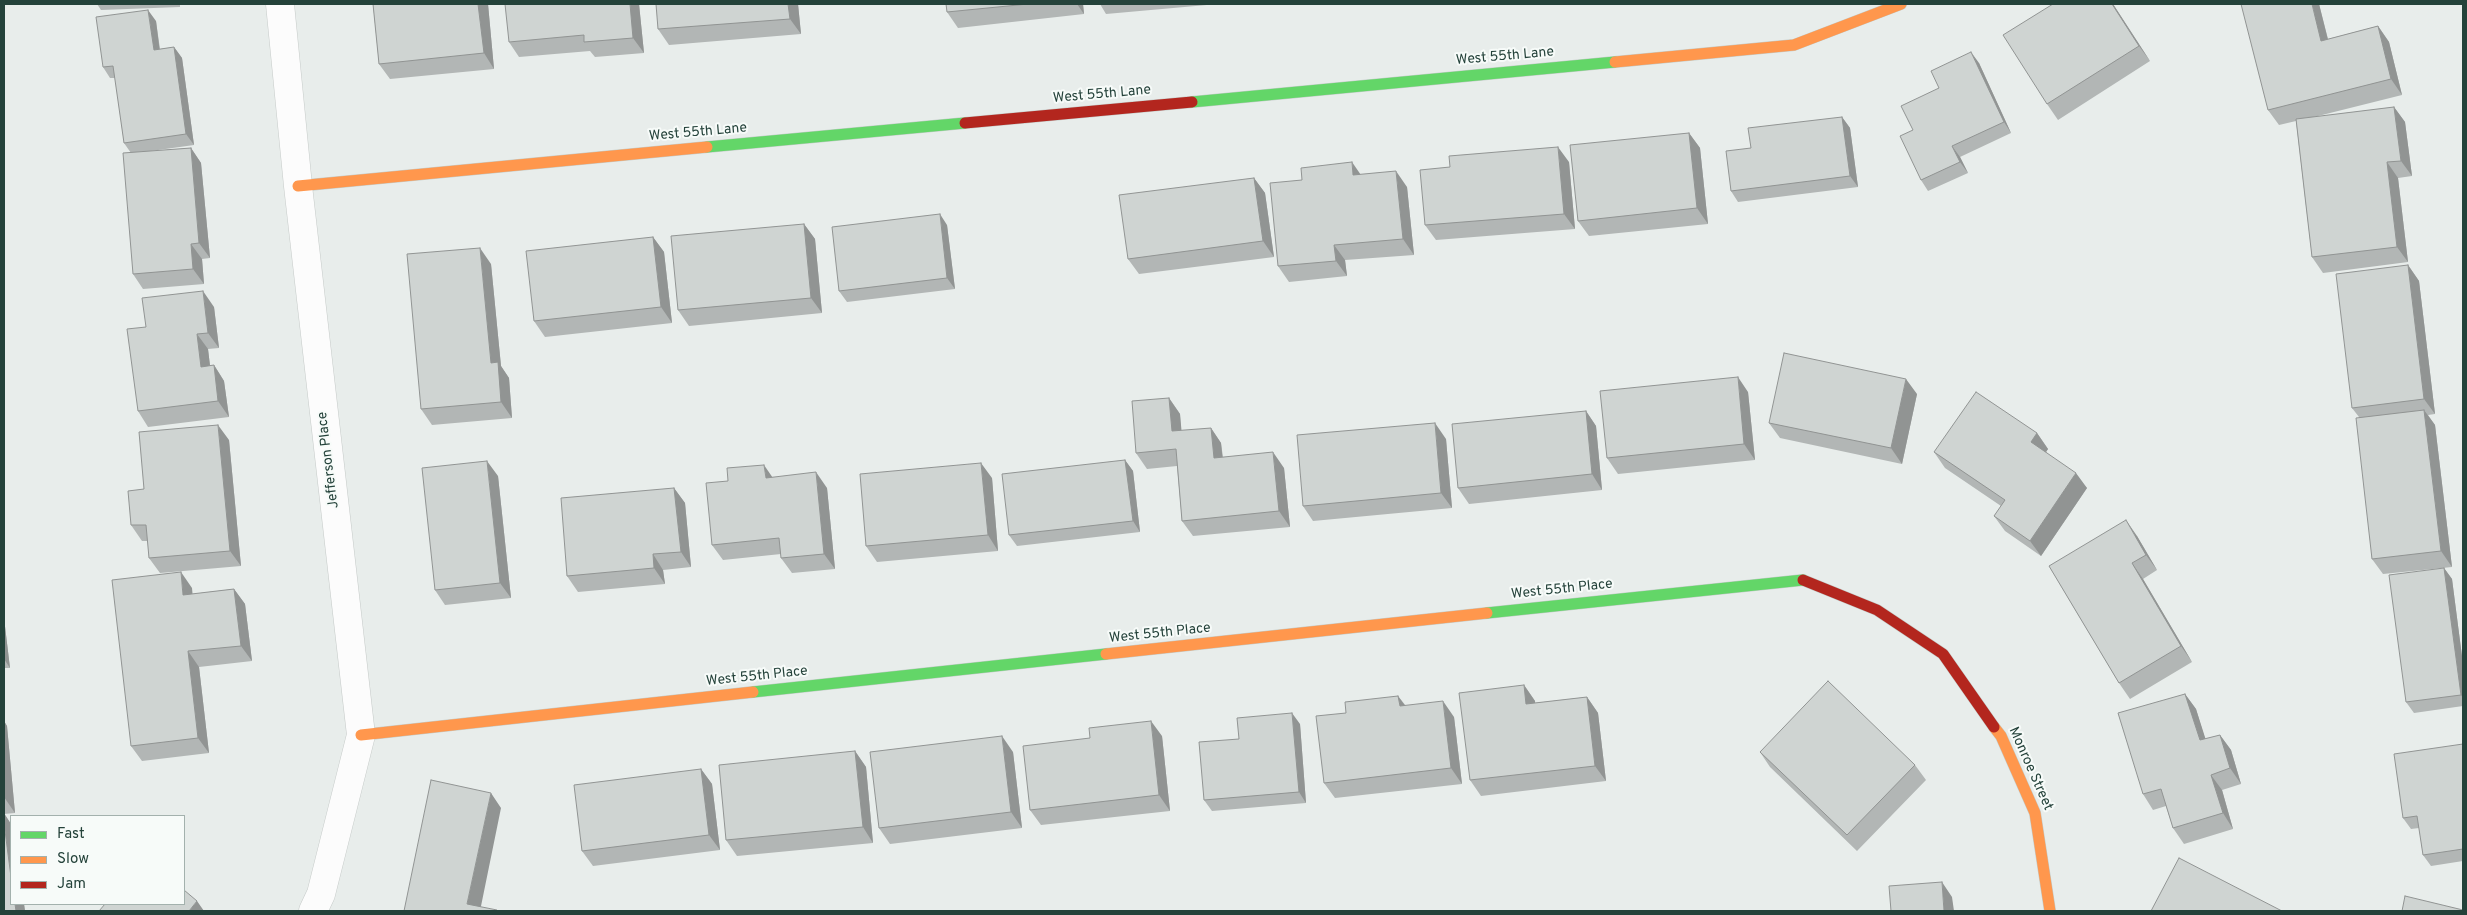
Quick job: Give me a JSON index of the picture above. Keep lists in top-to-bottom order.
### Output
{
  "streets": {
    "street": [
      "West 55th Lane",
      "Jefferson Place",
      "West 55th Place",
      "Monroe Street"
    ]
  },
  "crossings": [
    ["West 55th Lane", "Jefferson Place"],
    ["Jefferson Place", "West 55th Place"],
    ["West 55th Place", "Monroe Street"]
  ],
  "legend": ["Fast", "Slow", "Jam"]
}
